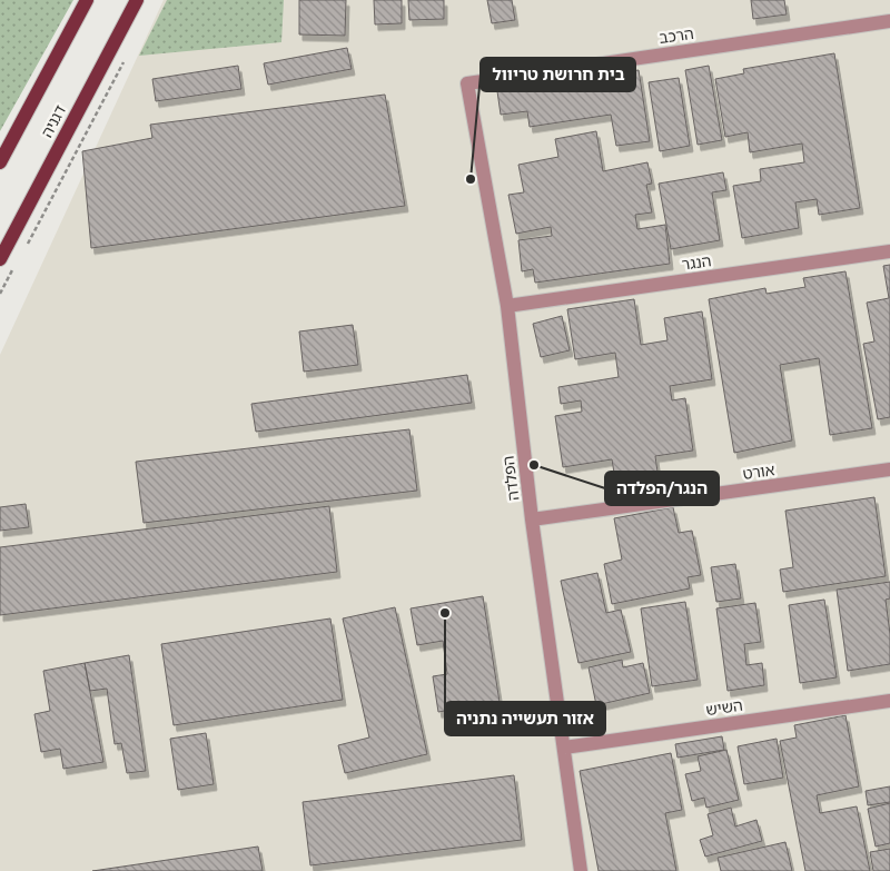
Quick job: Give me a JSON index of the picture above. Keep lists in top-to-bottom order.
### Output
{
  "streets": {
    "main road": ["דגניה"],
    "street": [
      "הרכב",
      "הנגר",
      "אורט",
      "הפלדה",
      "השיש"
    ]
  },
  "crossings": [
    ["הרכב", "הפלדה"],
    ["הנגר", "הפלדה"],
    ["אורט", "הפלדה"],
    ["הפלדה", "השיש"]
  ],
  "places": ["בית חרושת טריוול", "הנגר/הפלדה", "אזור תעשייה נתניה"]
}
